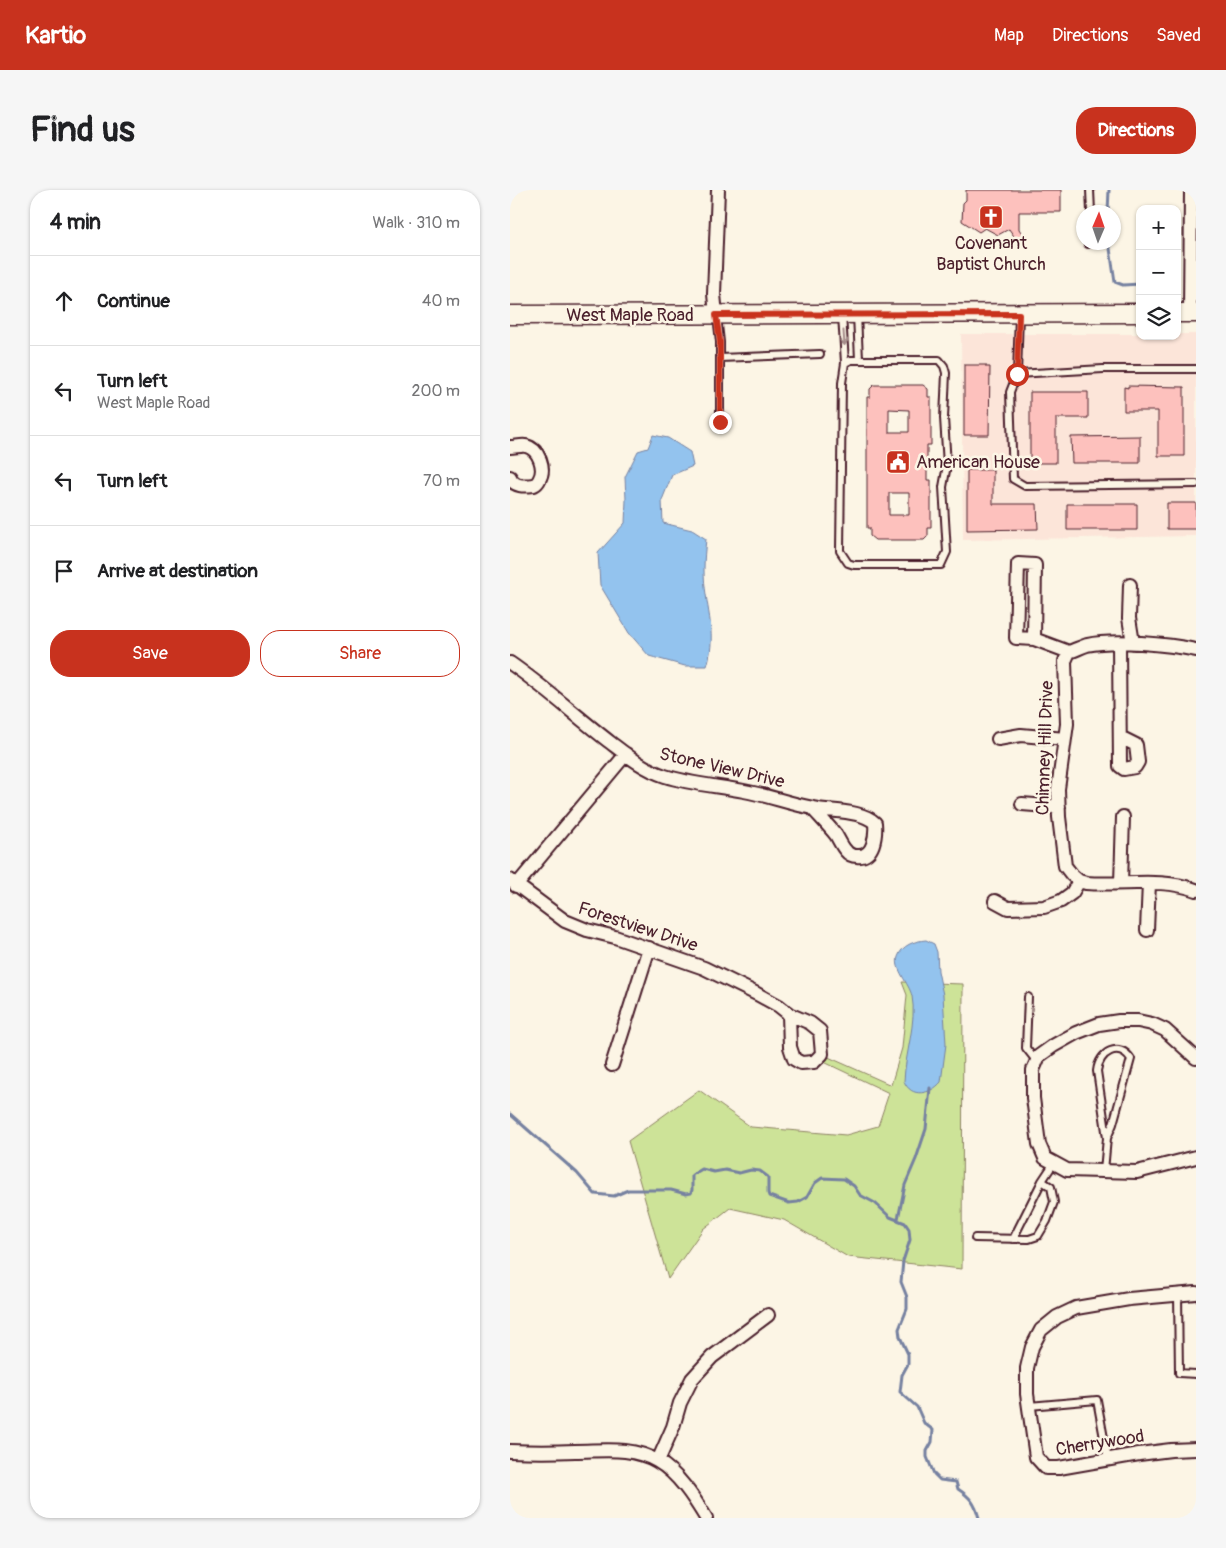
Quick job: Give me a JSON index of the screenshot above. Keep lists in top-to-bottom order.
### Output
{
  "streets": {
    "main road": ["West Maple Road"],
    "street": [
      "Chimney Hill Drive",
      "Stone View Drive",
      "Forestview Drive",
      "Cherrywood"
    ]
  },
  "places": {
    "church": ["Covenant Baptist Church"],
    "public building": ["American House"]
  },
  "north": "top",
  "page": {
    "header": "Kartio",
    "nav": ["Map", "Directions", "Saved"],
    "buttons": [
      "Directions",
      ["Save", "Share"]
    ],
    "title": "Find us",
    "heading": ["4 min", "Walk · 310 m"],
    "map_buttons": ["+", "−"],
    "list": [
      ["Continue", "40 m"],
      ["Turn left", "West Maple Road", "200 m"],
      ["Turn left", "70 m"],
      "Arrive at destination"
    ]
  }
}
